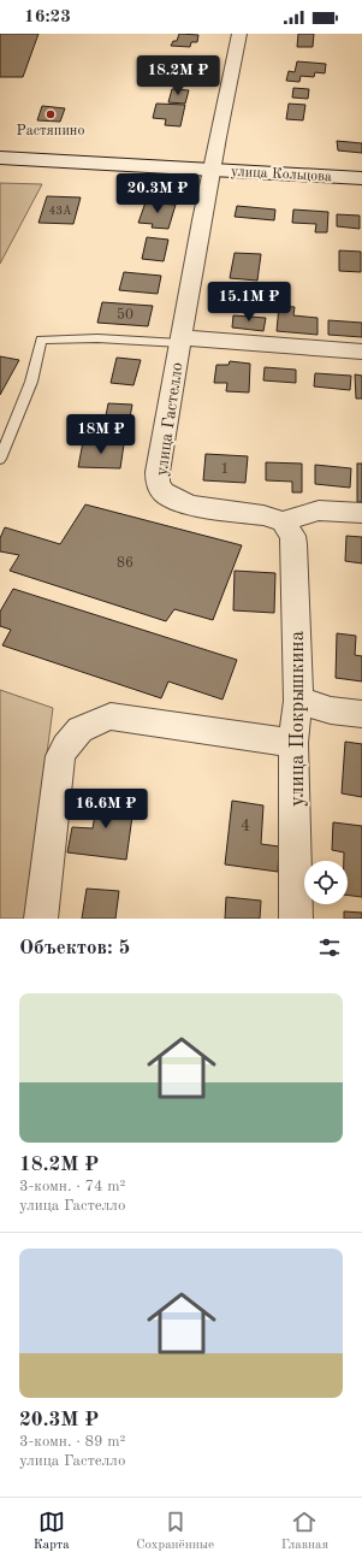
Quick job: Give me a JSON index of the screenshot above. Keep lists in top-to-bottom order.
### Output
{
  "streets": {
    "main road": ["улица Кольцова"],
    "street": ["улица Гастелло", "улица Покрышкина"]
  },
  "crossings": [
    ["улица Кольцова", "улица Гастелло"],
    ["улица Гастелло", "улица Покрышкина"]
  ],
  "places": ["Растяпино"],
  "house_numbers": [
    "43А",
    "50",
    "1",
    "86",
    "4"
  ],
  "page": {
    "status": "16:23",
    "price": [
      "18.2M ₽",
      "20.3M ₽",
      "15.1M ₽",
      "18M ₽",
      "16.6M ₽"
    ],
    "heading": "Объектов: 5",
    "list": [
      {
        "name": "18.2M ₽",
        "note": "3-комн. · 74 m² · улица Гастелло"
      },
      {
        "name": "20.3M ₽",
        "note": "3-комн. · 89 m² · улица Гастелло"
      }
    ],
    "tabs": ["Карта", "Сохранённые", "Главная"]
  }
}
